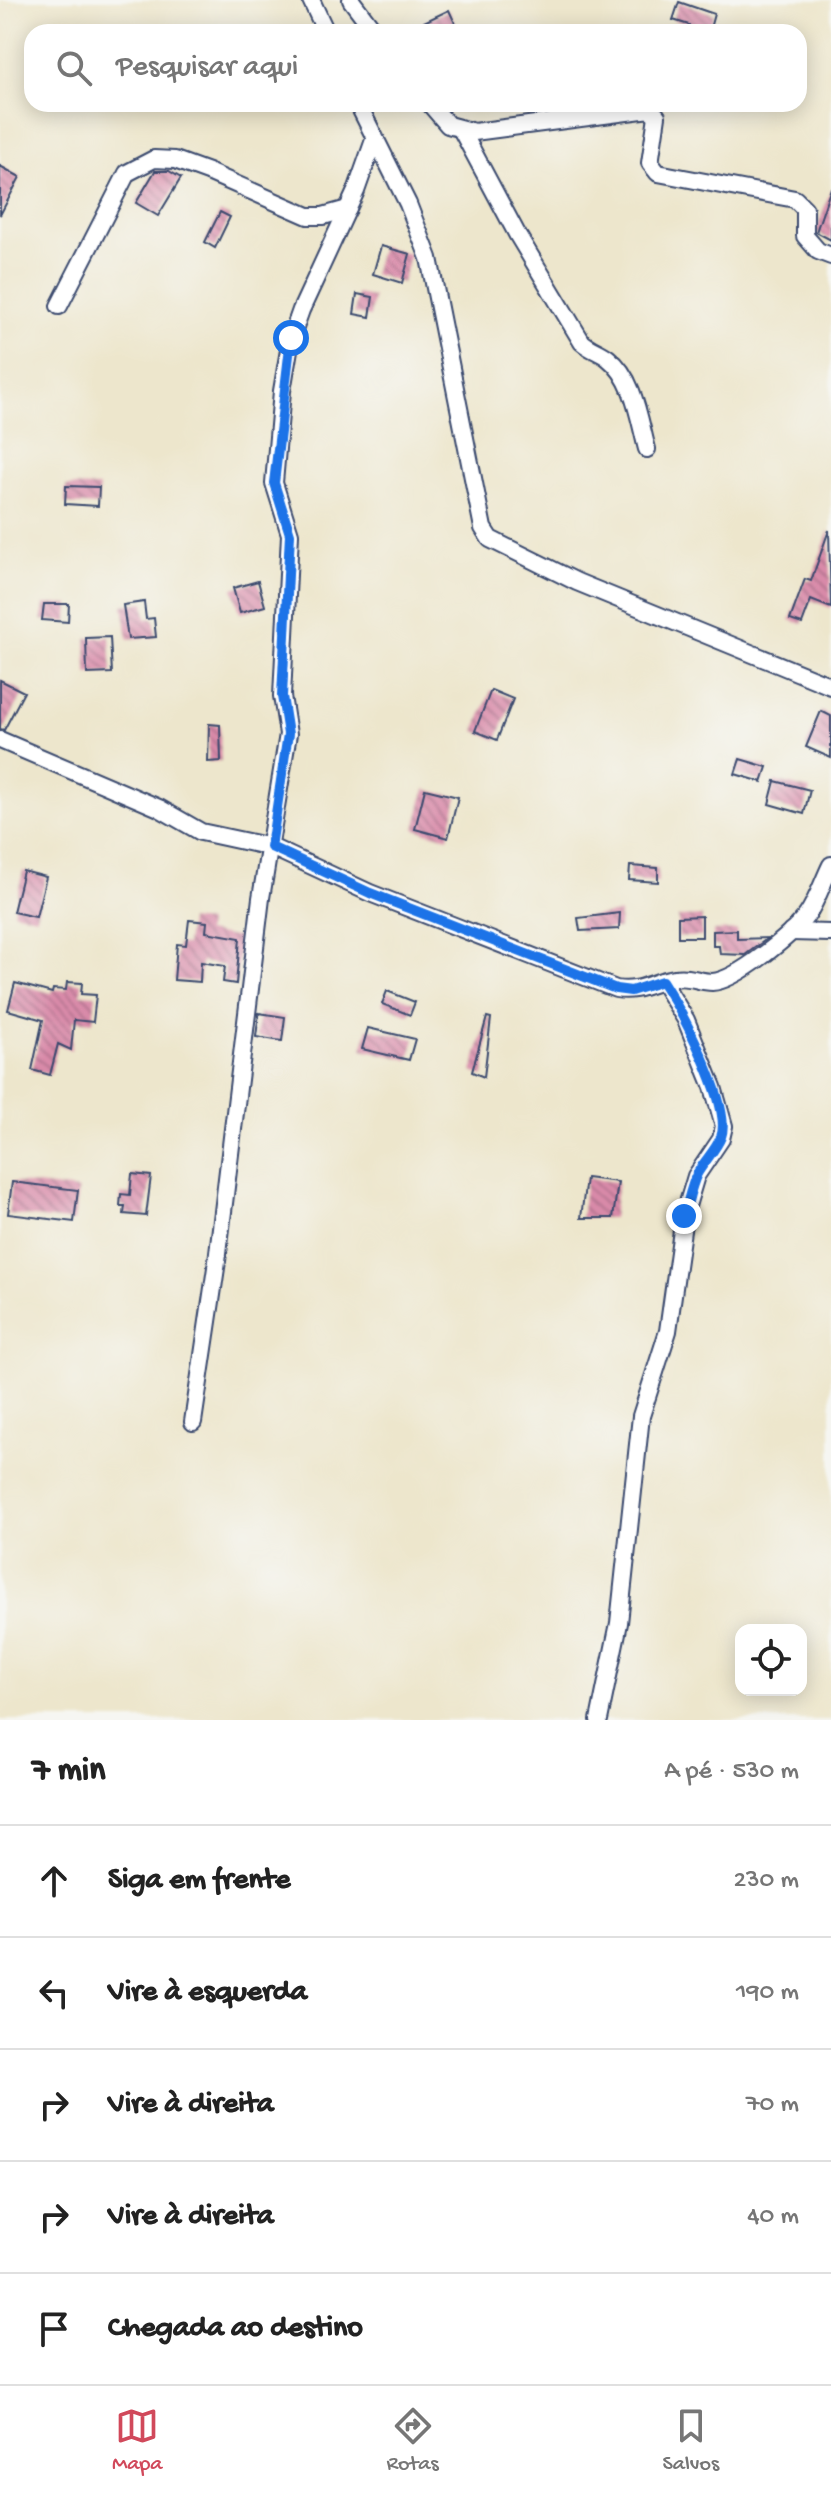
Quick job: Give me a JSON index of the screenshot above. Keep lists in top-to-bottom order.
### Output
{
  "page": {
    "search": "Pesquisar aqui",
    "heading": ["7 min", "A pé · 530 m"],
    "list": [
      ["Siga em frente", "230 m"],
      ["Vire à esquerda", "190 m"],
      ["Vire à direita", "70 m"],
      ["Vire à direita", "40 m"],
      "Chegada ao destino"
    ],
    "nav": ["Mapa", "Rotas", "Salvos"]
  }
}
